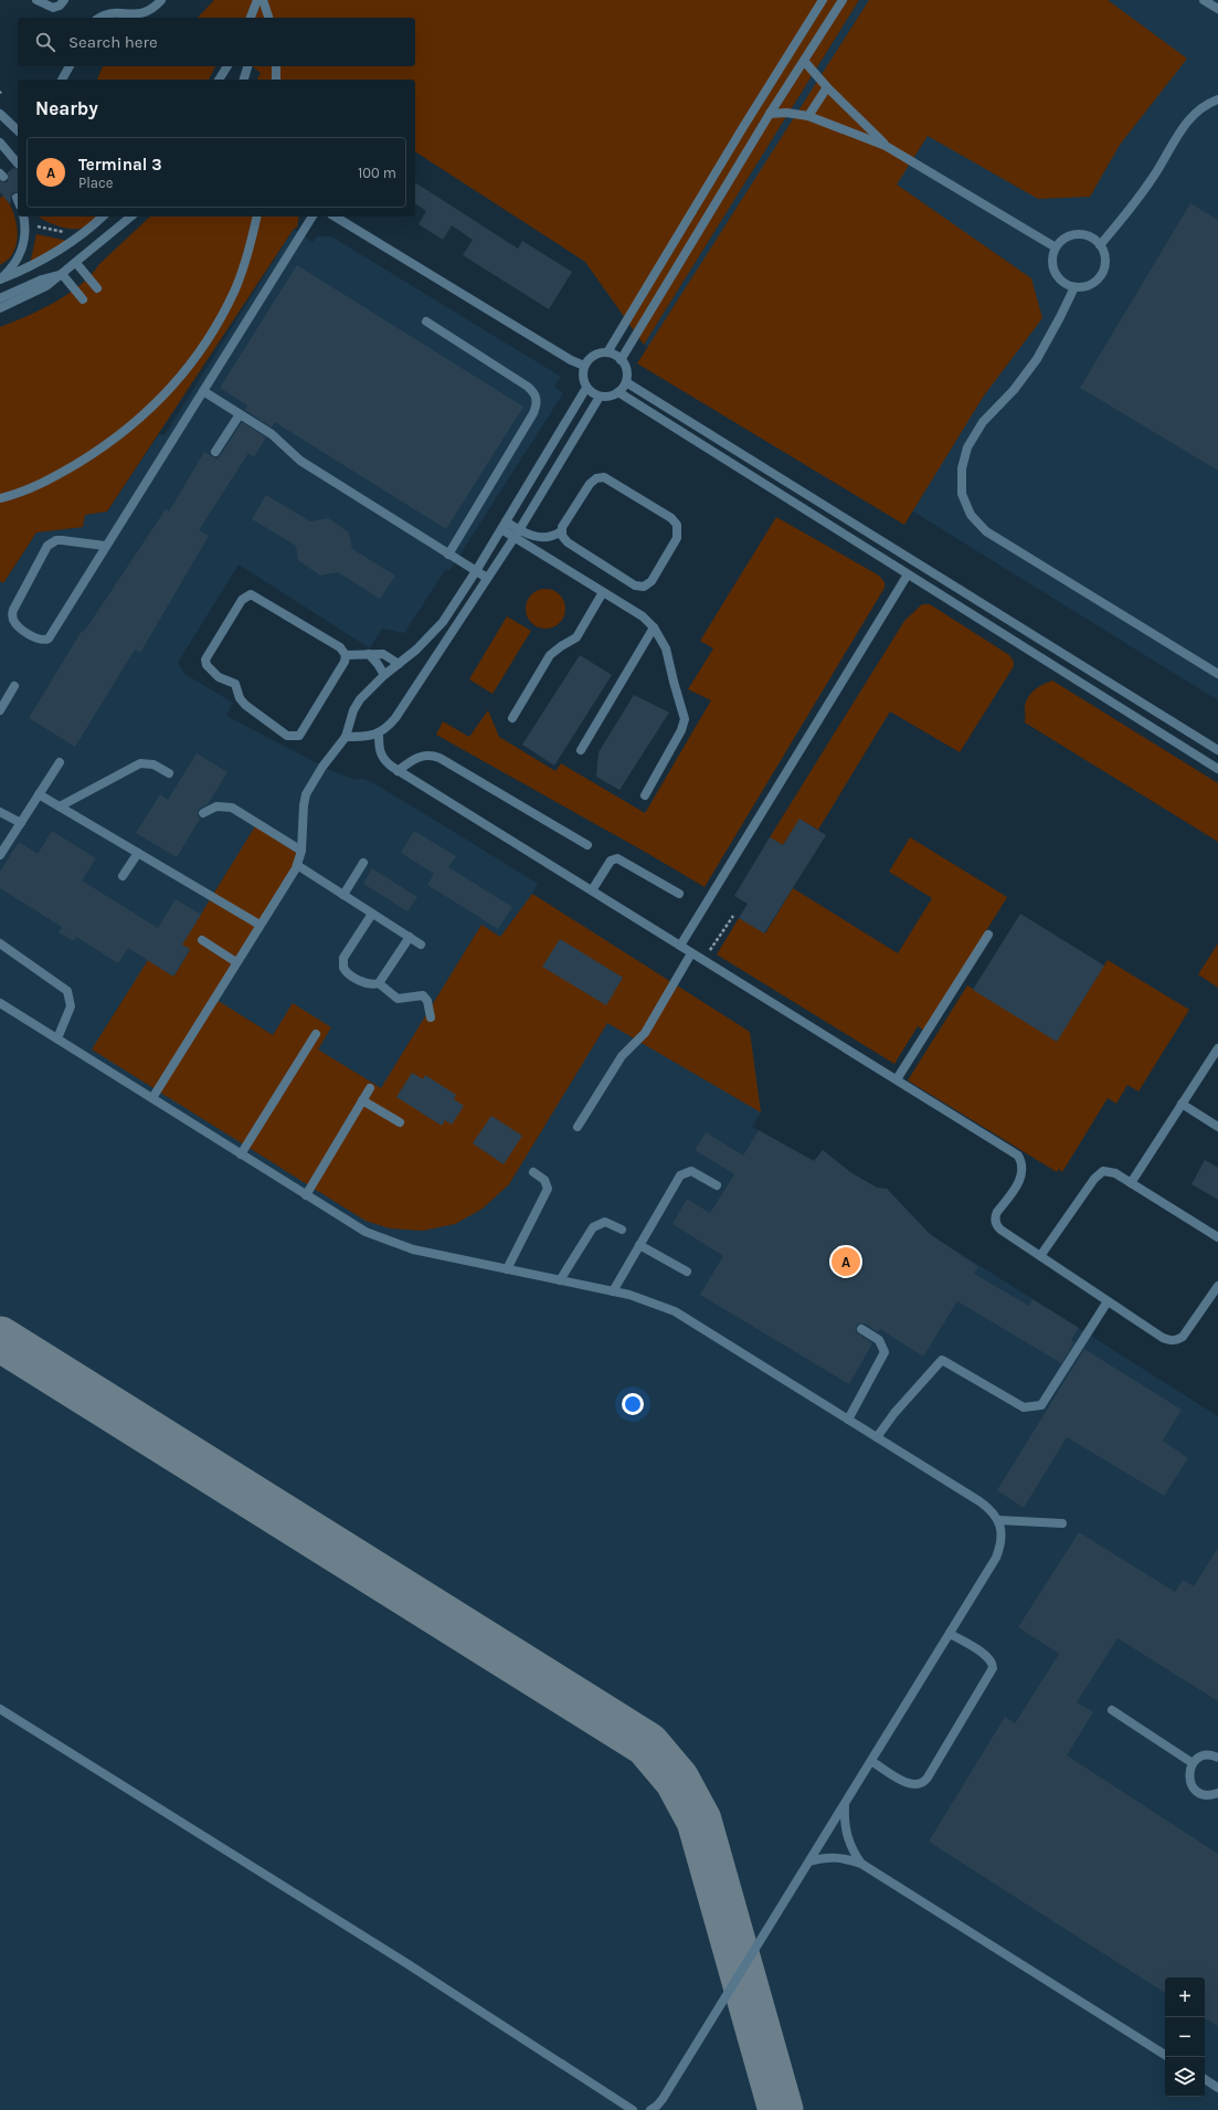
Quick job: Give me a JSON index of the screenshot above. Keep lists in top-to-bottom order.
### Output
{
  "page": {
    "search": "Search here",
    "heading": "Nearby",
    "list": [
      {
        "mark": "A",
        "name": "Terminal 3",
        "note": "Place",
        "value": "100 m"
      }
    ],
    "pins": "A",
    "map_buttons": ["+", "−"]
  }
}
